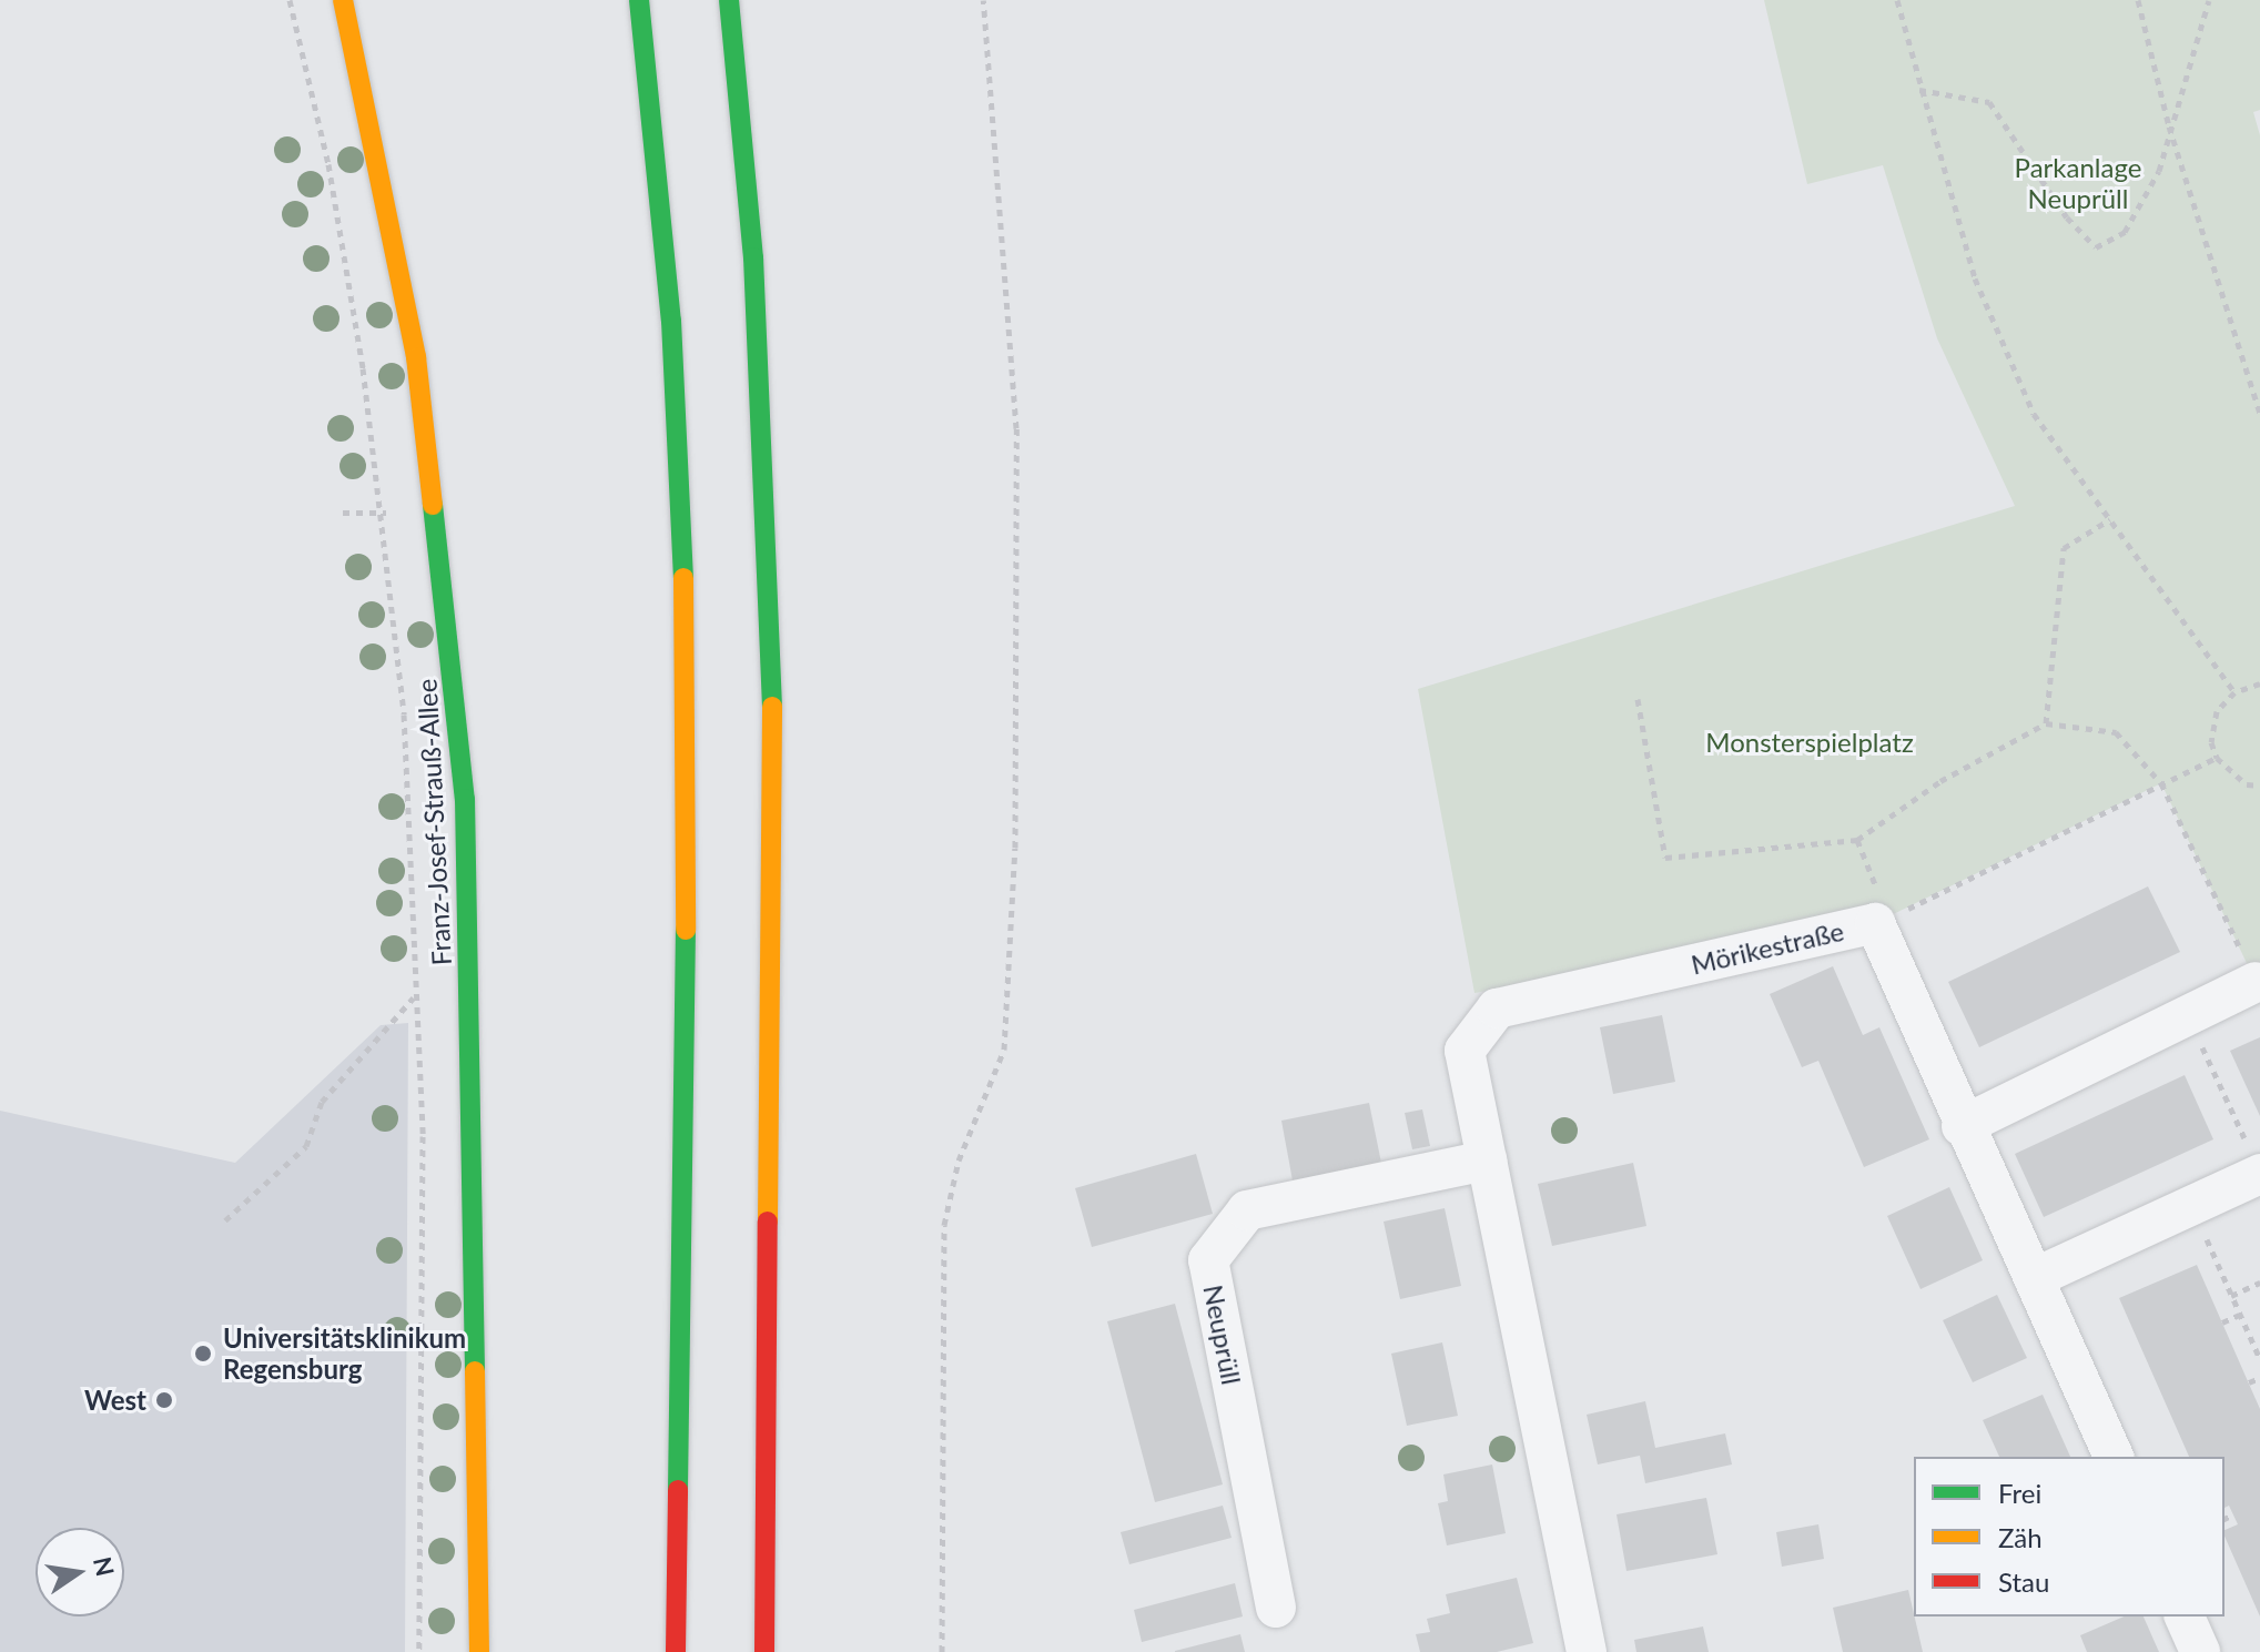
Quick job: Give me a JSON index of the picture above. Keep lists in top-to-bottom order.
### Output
{
  "streets": {
    "main road": ["Franz-Josef-Strauß-Allee"],
    "street": ["Mörikestraße", "Neuprüll"]
  },
  "crossings": [
    ["Mörikestraße", "Neuprüll"]
  ],
  "parks": ["Parkanlage Neuprüll", "Monsterspielplatz"],
  "places": ["Universitätsklinikum Regensburg", "West"],
  "legend": ["Frei", "Zäh", "Stau"],
  "north": "right"
}
